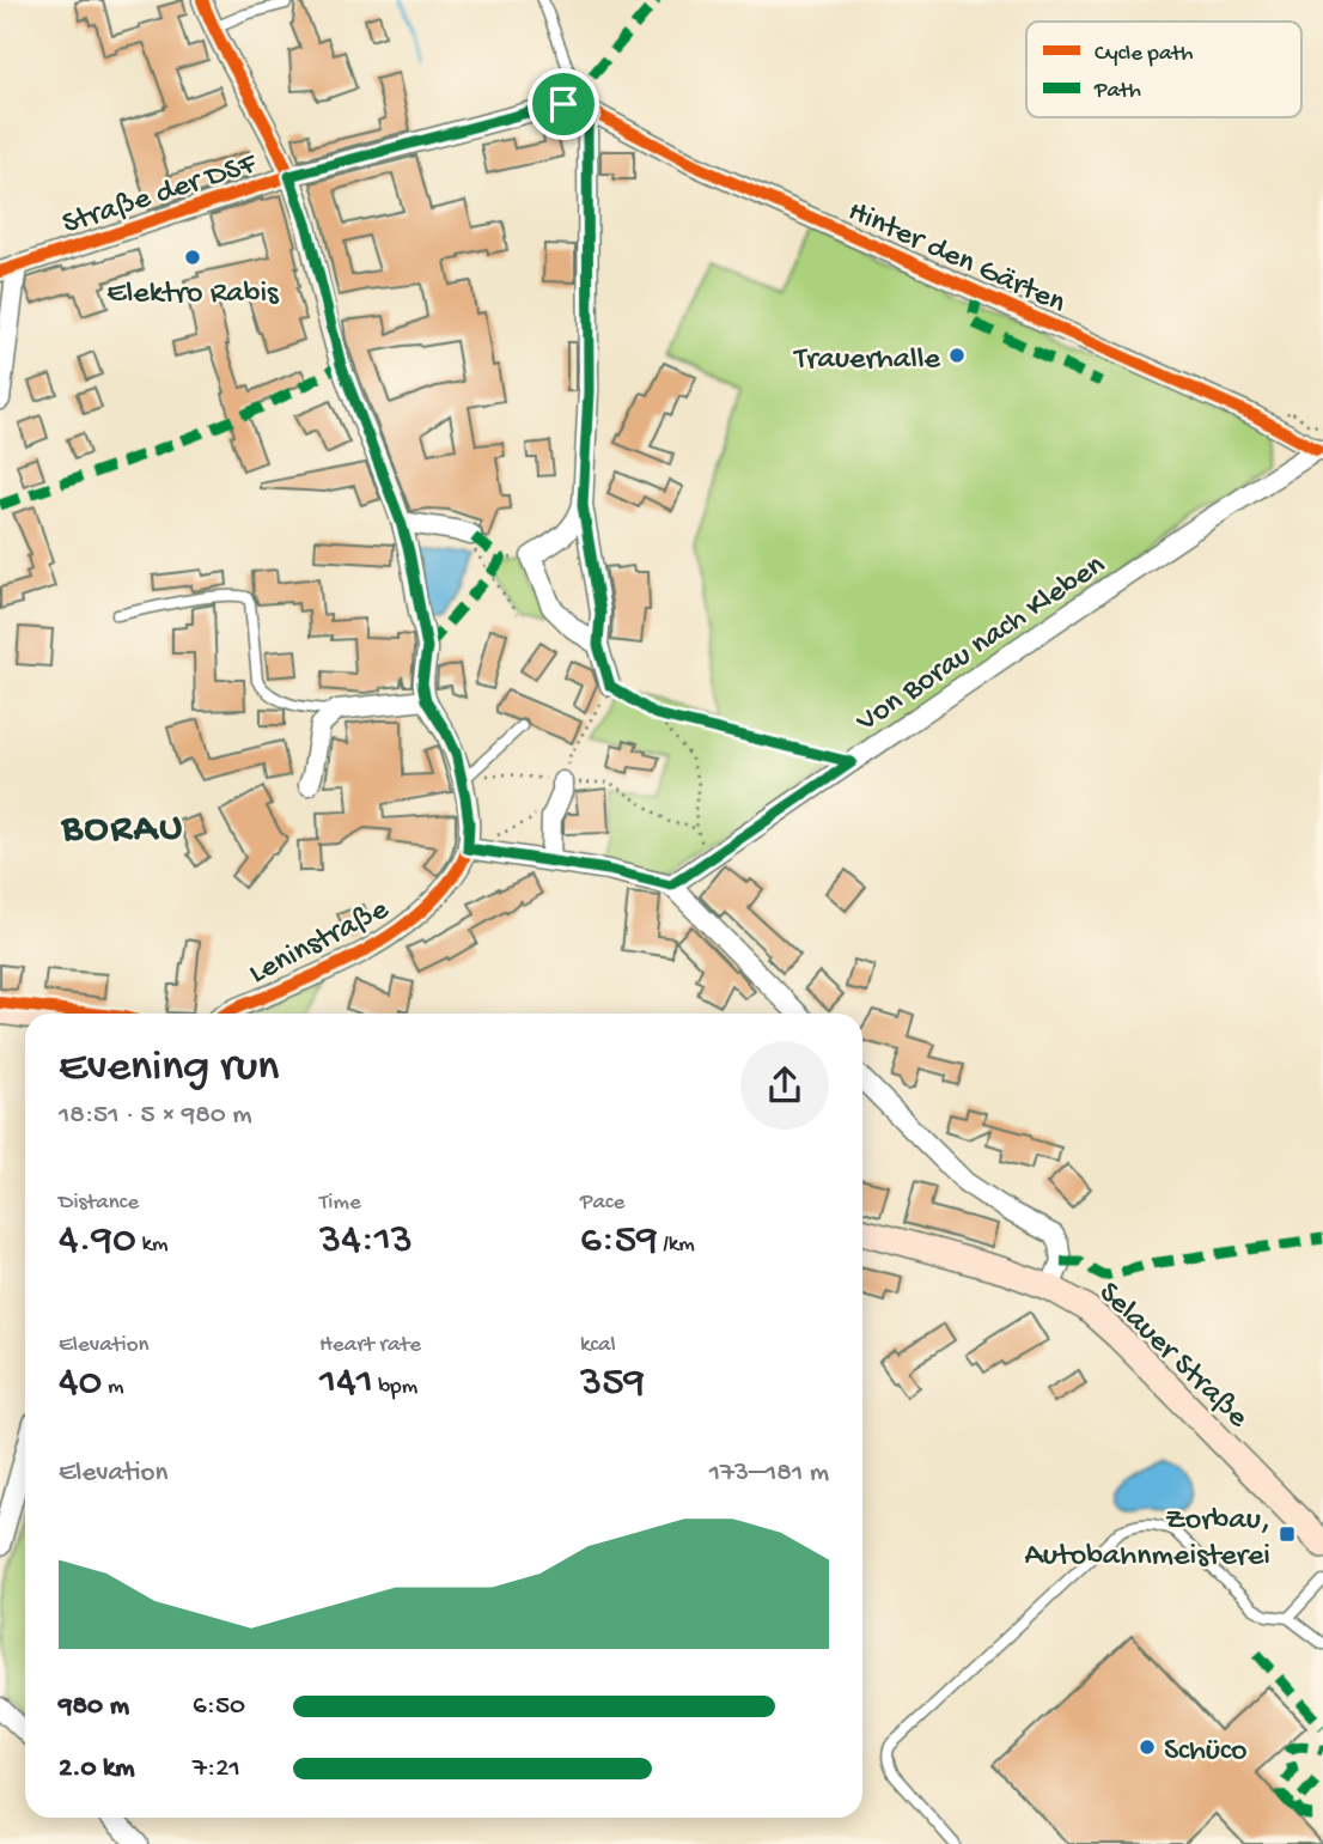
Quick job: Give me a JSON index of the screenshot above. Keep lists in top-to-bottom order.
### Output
{
  "streets": {
    "main road": ["Selauer Straße"],
    "street": [
      "Straße der DSF",
      "Hinter den Gärten",
      "Von Borau nach Kleben",
      "Leninstraße"
    ]
  },
  "crossings": [
    ["Straße der DSF", "Hinter den Gärten"],
    ["Hinter den Gärten", "Von Borau nach Kleben"]
  ],
  "districts": ["BORAU"],
  "places": {
    "other": ["Elektro Rabis", "Trauerhalle", "Schüco"],
    "transit": ["Zorbau, Autobahnmeisterei"]
  },
  "legend": ["Cycle path", "Path"],
  "page": {
    "heading": ["Evening run", "18:51 · 5 × 980 m"],
    "stats": [
      ["Distance", "4.90 km"],
      ["Time", "34:13"],
      ["Pace", "6:59 /km"],
      ["Elevation", "40 m"],
      ["Heart rate", "141 bpm"],
      ["kcal", "359"]
    ],
    "chart": ["Elevation", "173–181 m"],
    "list": [
      {
        "name": "980 m",
        "note": "6:50"
      },
      {
        "name": "2.0 km",
        "note": "7:21"
      }
    ]
  }
}
